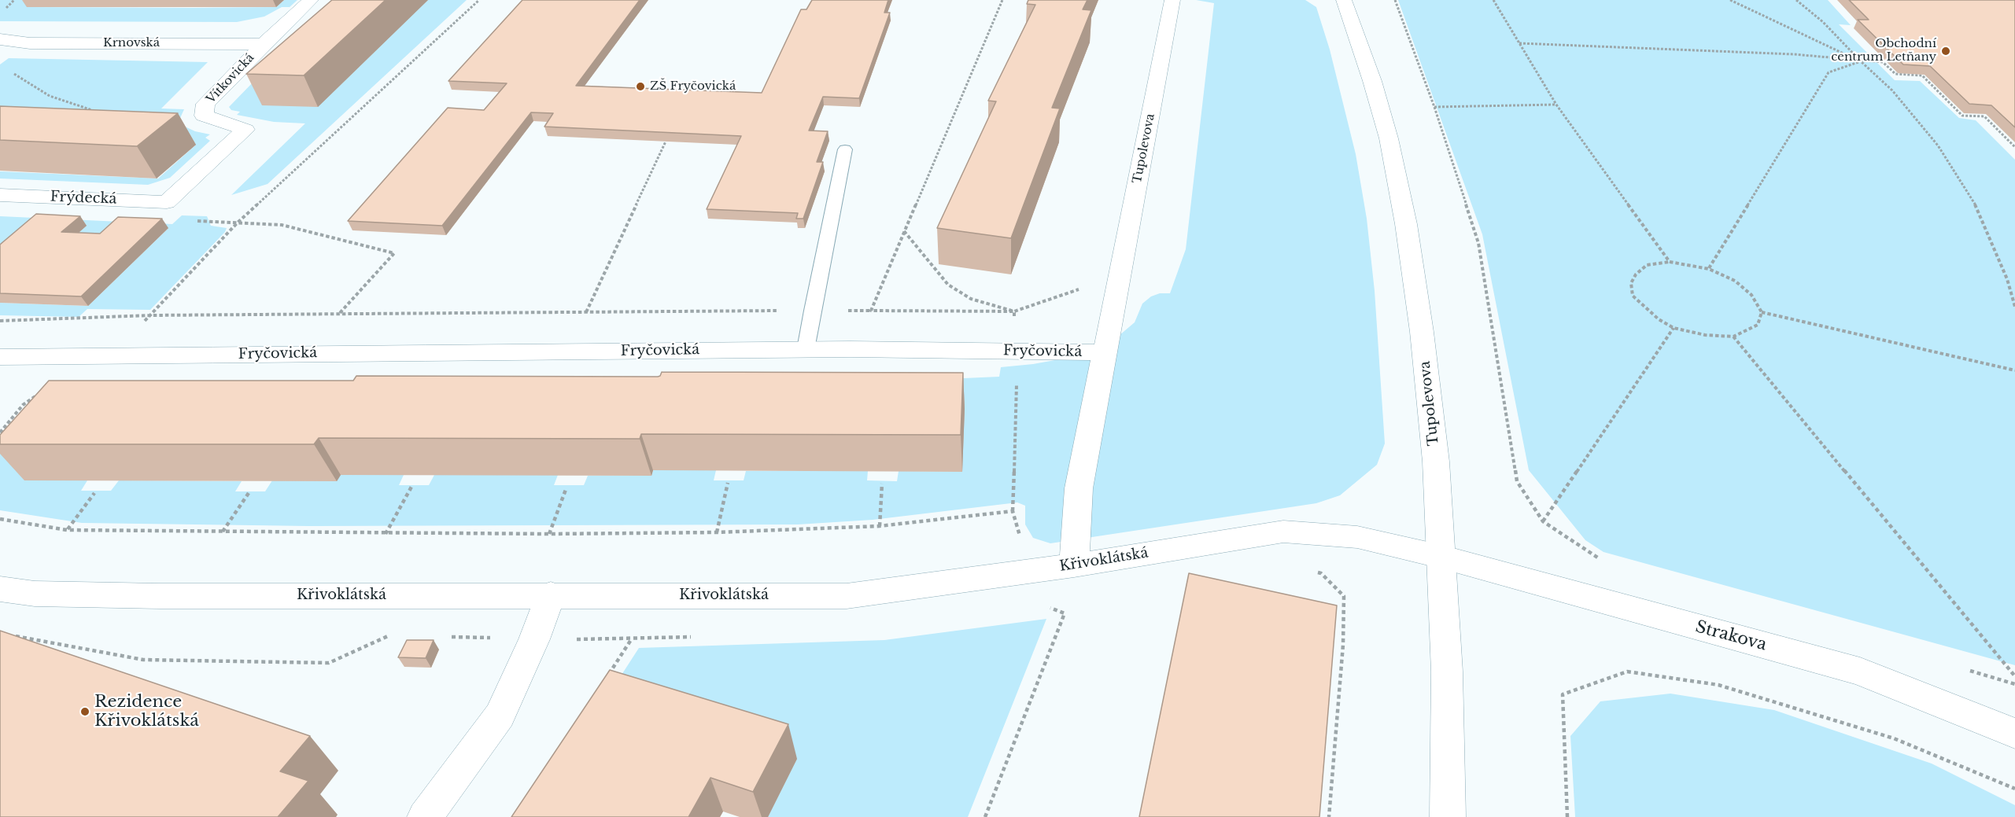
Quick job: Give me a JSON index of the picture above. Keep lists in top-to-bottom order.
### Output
{
  "streets": {
    "street": [
      "Krnovská",
      "Vítkovická",
      "Tupolevova",
      "Frýdecká",
      "Fryčovická",
      "Křivoklátská",
      "Strakova"
    ]
  },
  "crossings": [
    ["Krnovská", "Vítkovická"],
    ["Vítkovická", "Frýdecká"],
    ["Tupolevova", "Fryčovická"],
    ["Tupolevova", "Křivoklátská"],
    ["Tupolevova", "Strakova"],
    ["Fryčovická", "Křivoklátská"],
    ["Křivoklátská", "Strakova"]
  ],
  "places": ["Obchodní centrum Letňany", "ZŠ Fryčovická", "Rezidence Křivoklátská"]
}
